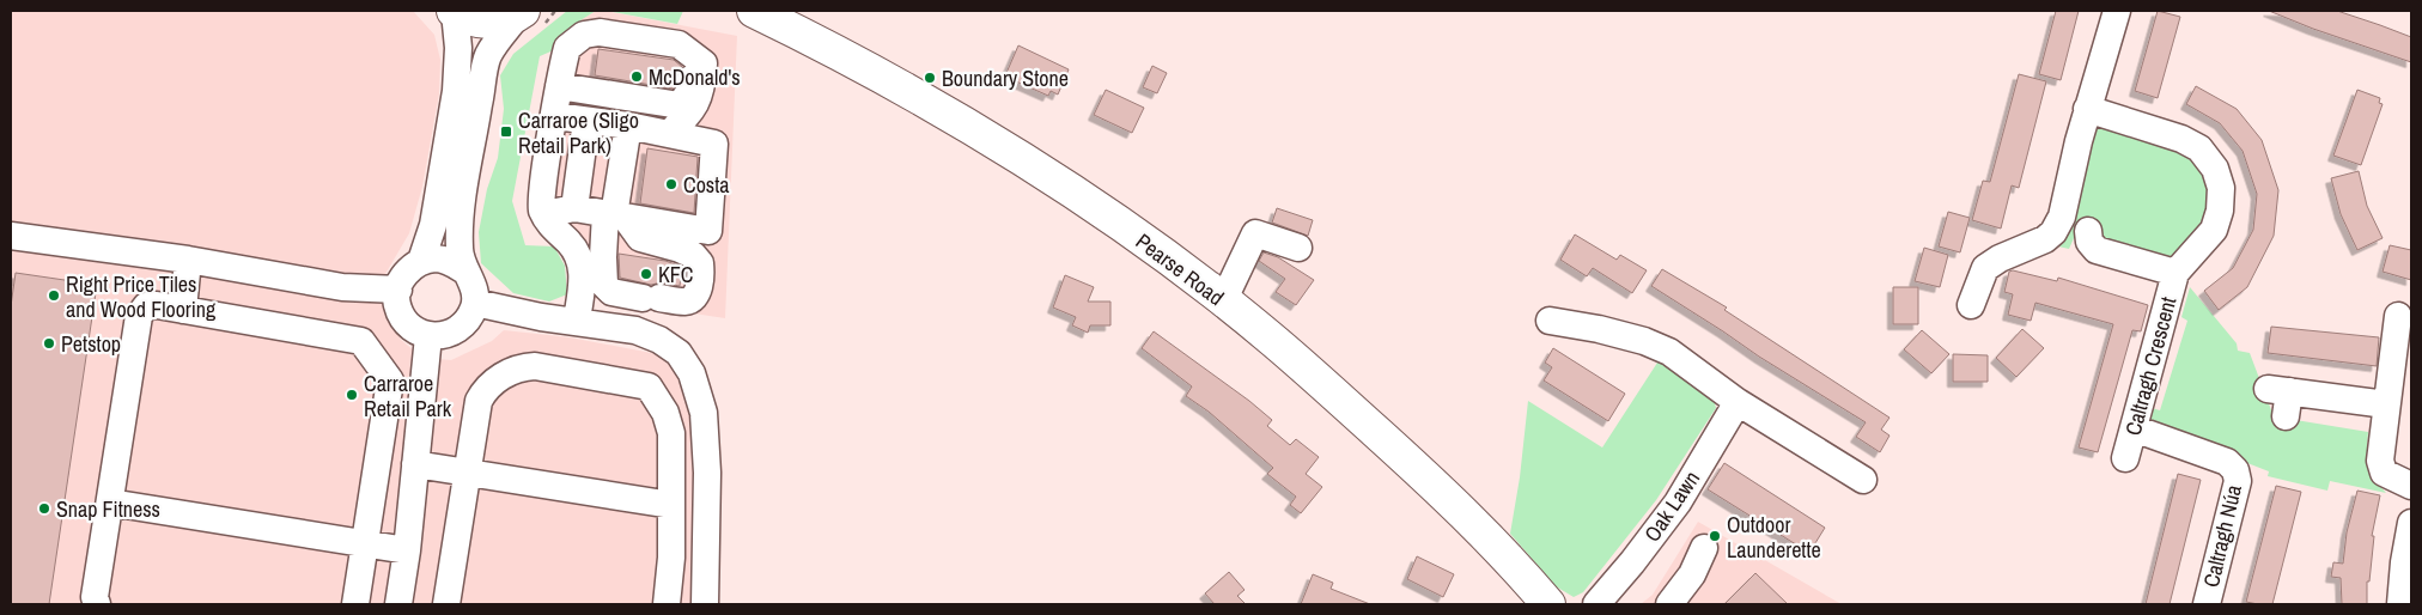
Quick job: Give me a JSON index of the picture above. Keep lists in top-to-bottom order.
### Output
{
  "streets": {
    "main road": ["Pearse Road"],
    "street": ["Caltragh Crescent", "Oak Lawn", "Caltragh Núa"]
  },
  "crossings": [
    ["Caltragh Crescent", "Caltragh Núa"]
  ],
  "places": {
    "other": [
      "McDonald's",
      "Boundary Stone",
      "Costa",
      "KFC",
      "Right Price Tiles and Wood Flooring",
      "Petstop",
      "Carraroe Retail Park",
      "Snap Fitness",
      "Outdoor Launderette"
    ],
    "transit": ["Carraroe (Sligo Retail Park)"]
  }
}
